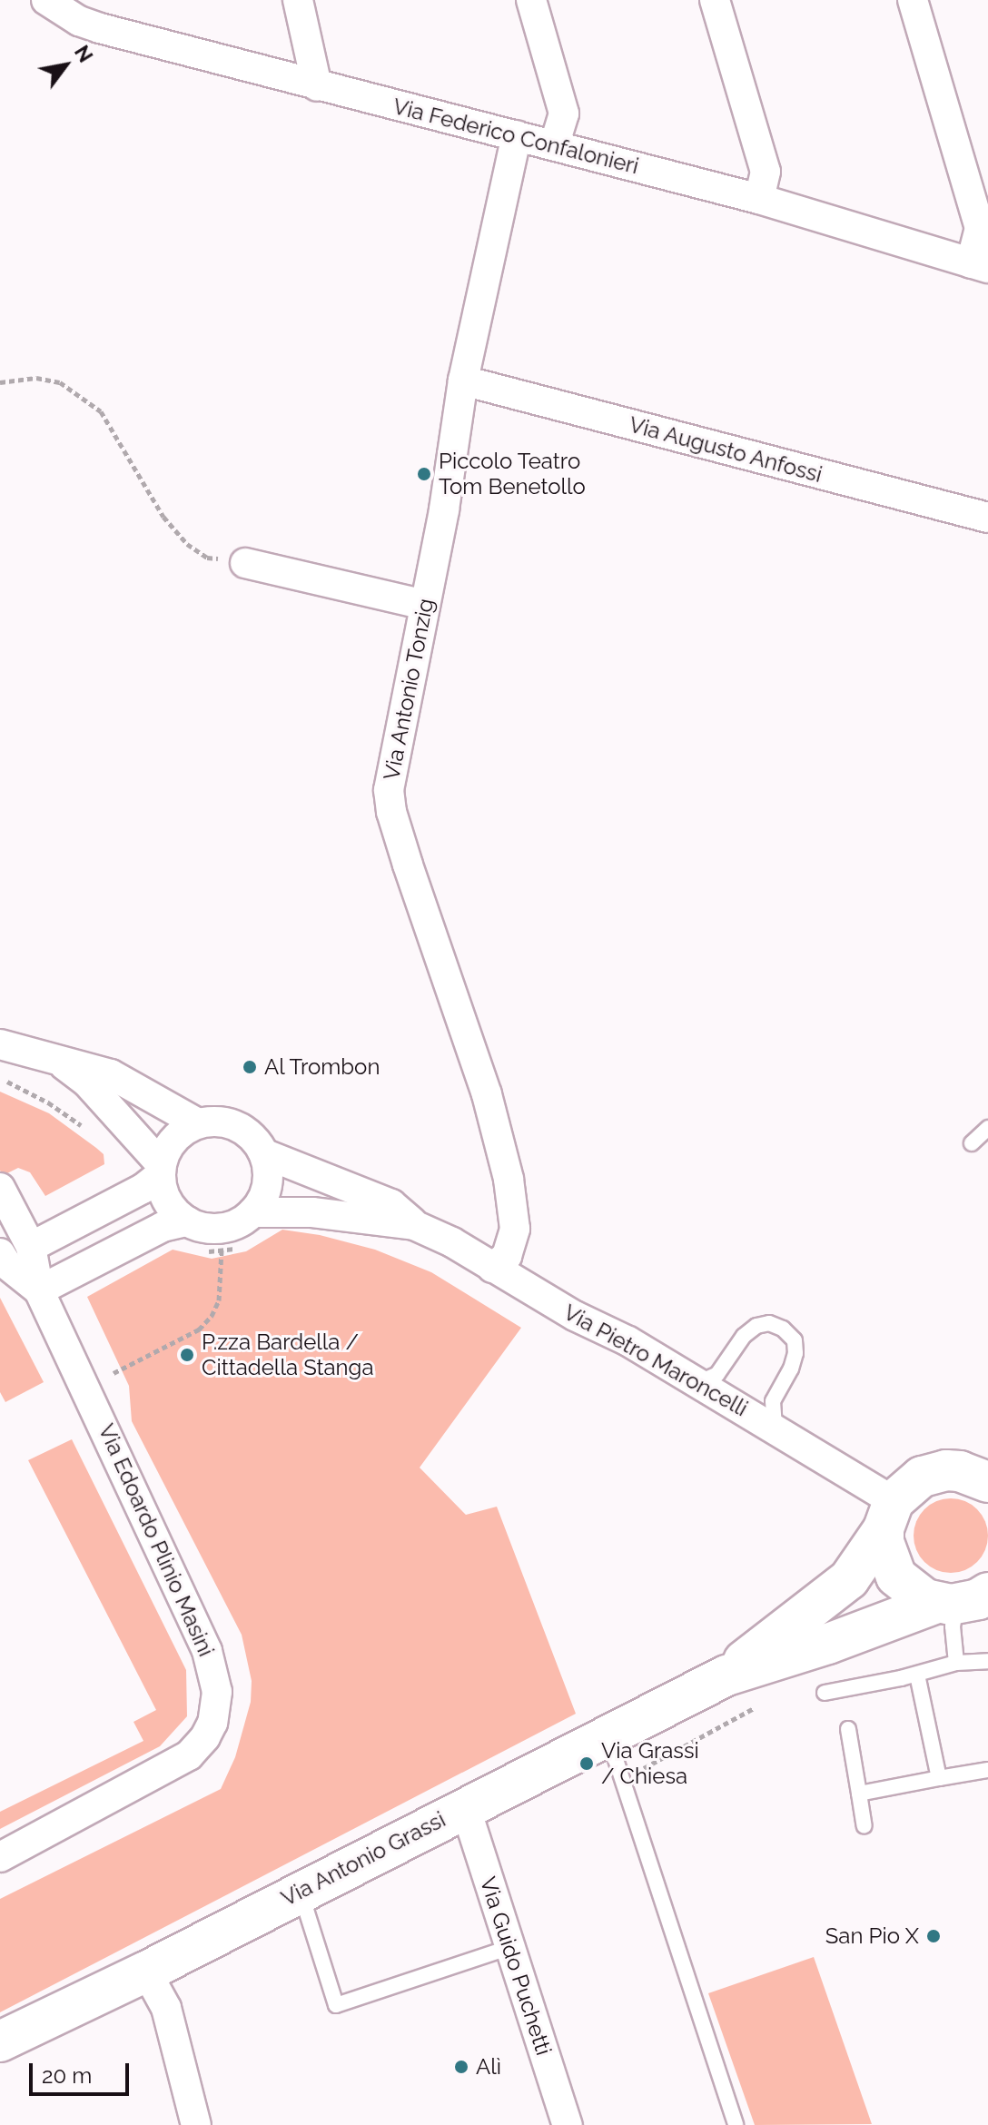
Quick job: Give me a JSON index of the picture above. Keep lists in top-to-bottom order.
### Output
{
  "streets": {
    "street": [
      "Via Federico Confalonieri",
      "Via Augusto Anfossi",
      "Via Antonio Tonzig",
      "Via Pietro Maroncelli",
      "Via Edoardo Plinio Masini",
      "Via Antonio Grassi",
      "Via Guido Puchetti"
    ]
  },
  "crossings": [
    ["Via Federico Confalonieri", "Via Antonio Tonzig"],
    ["Via Augusto Anfossi", "Via Antonio Tonzig"],
    ["Via Antonio Tonzig", "Via Pietro Maroncelli"],
    ["Via Pietro Maroncelli", "Via Antonio Grassi"],
    ["Via Antonio Grassi", "Via Guido Puchetti"]
  ],
  "places": [
    "Piccolo Teatro Tom Benetollo",
    "Al Trombon",
    "P.zza Bardella / Cittadella Stanga",
    "Via Grassi / Chiesa",
    "San Pio X",
    "Alì"
  ],
  "scale_bar": "20 m",
  "north": "top right"
}
